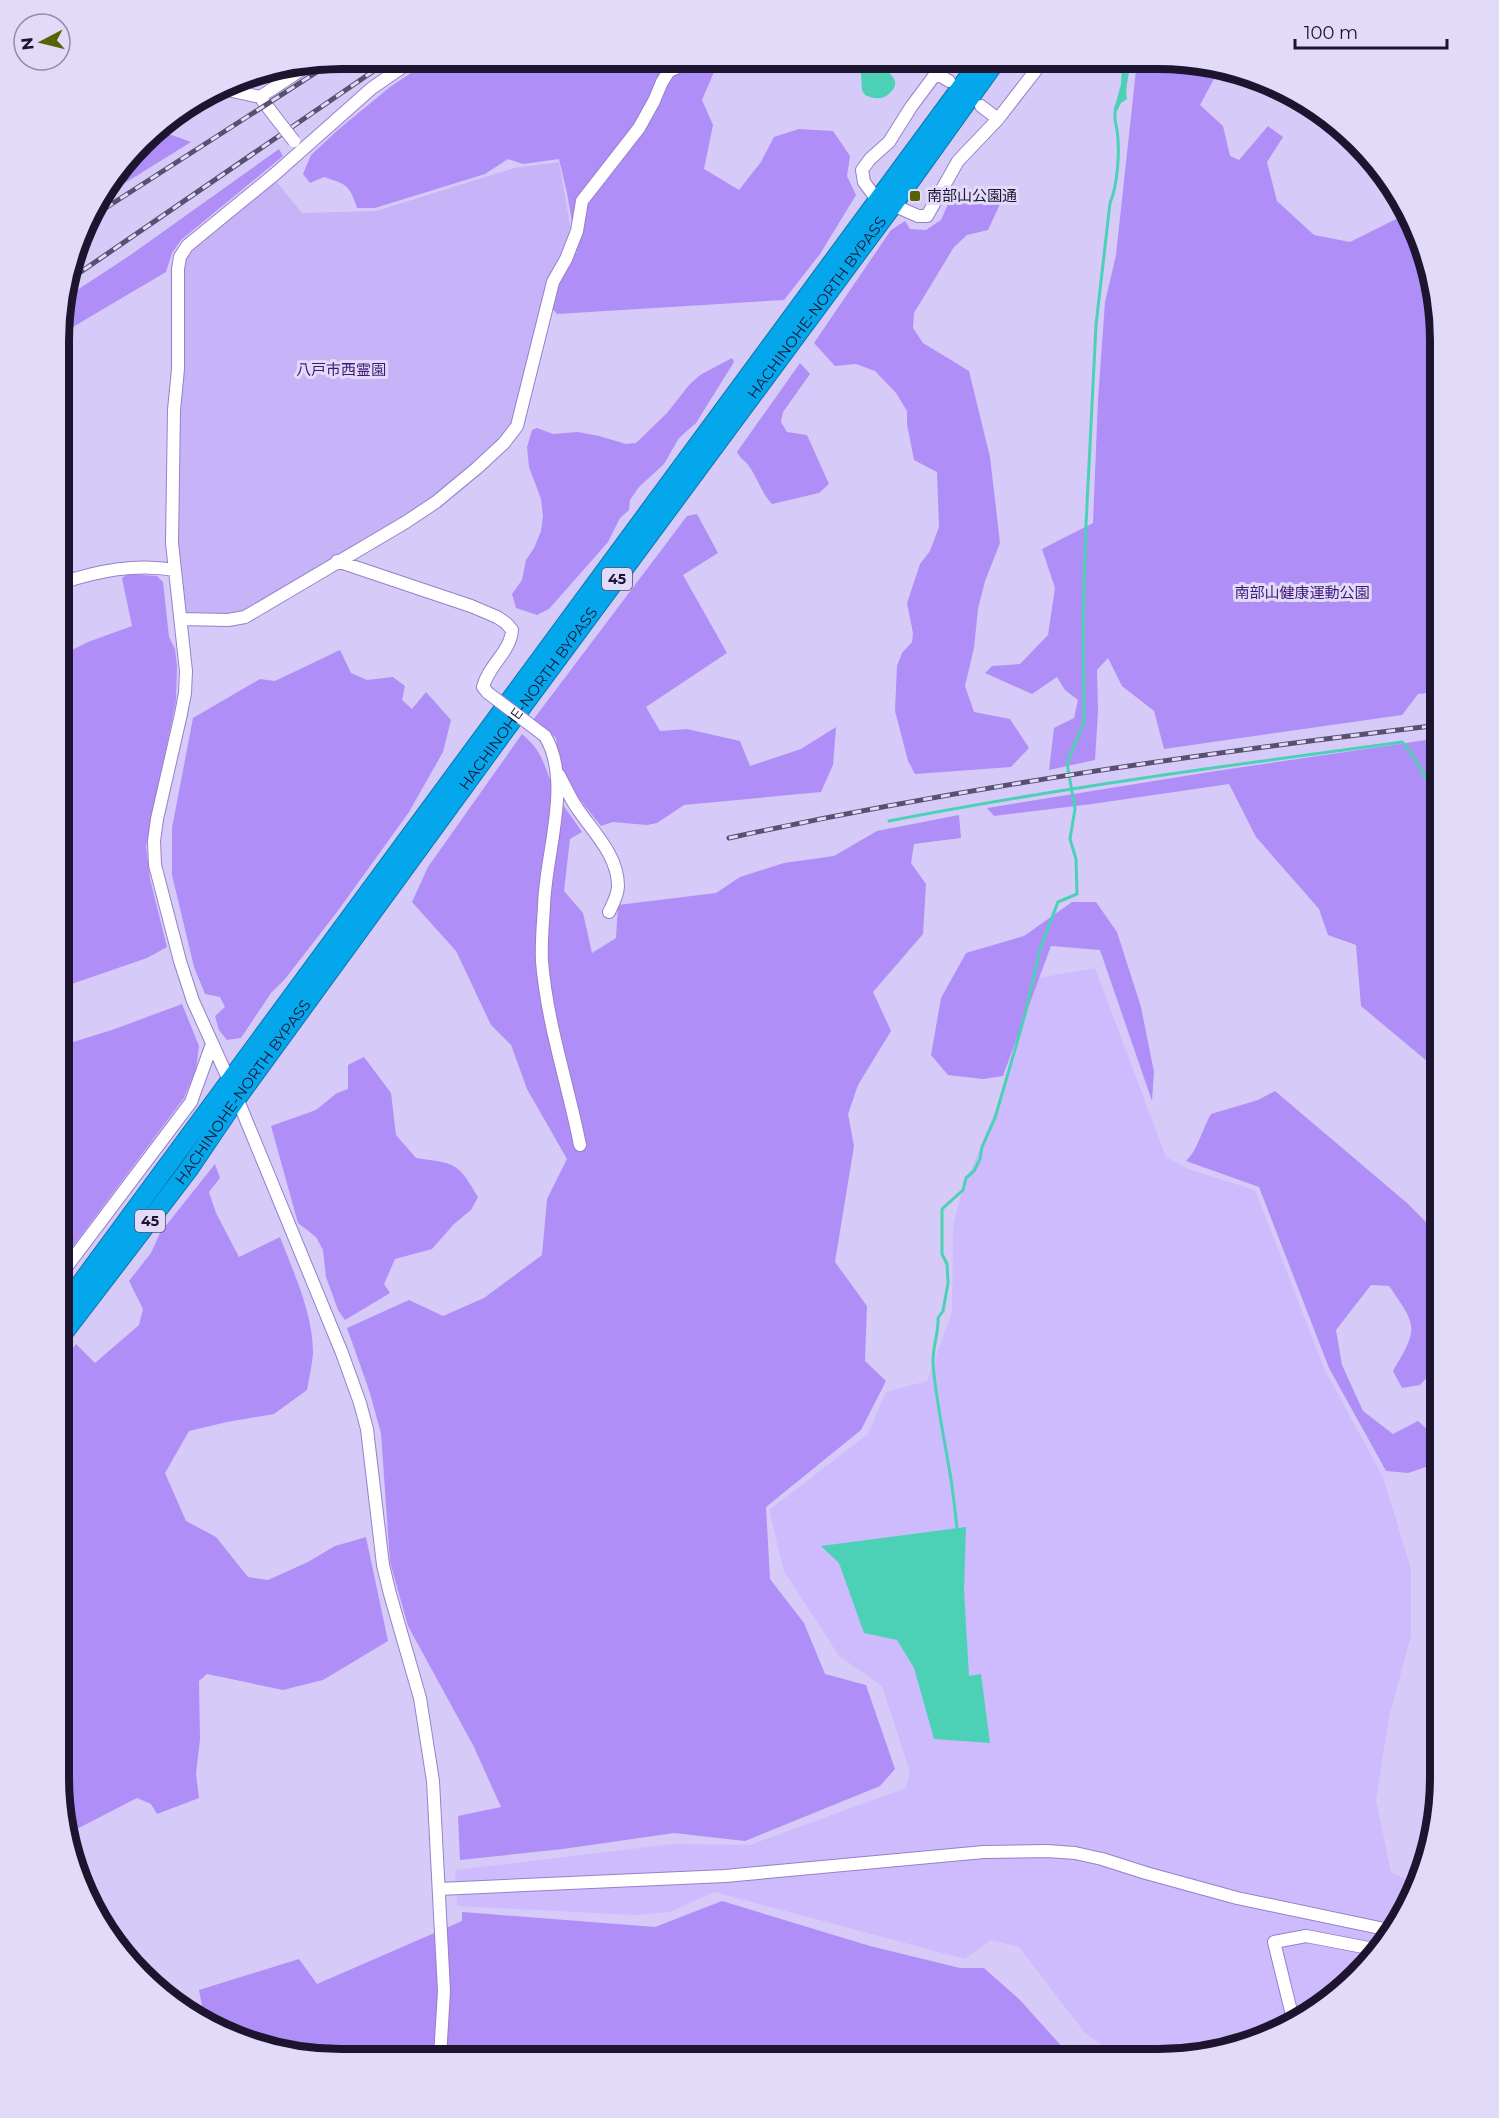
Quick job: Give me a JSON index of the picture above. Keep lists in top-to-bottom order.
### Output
{
  "streets": {
    "highway": ["HACHINOHE-NORTH BYPASS", "45"]
  },
  "parks": ["八戸市西霊園", "南部山健康運動公園"],
  "places": {
    "transit": ["南部山公園通"]
  },
  "scale_bar": "100 m",
  "north": "left"
}
